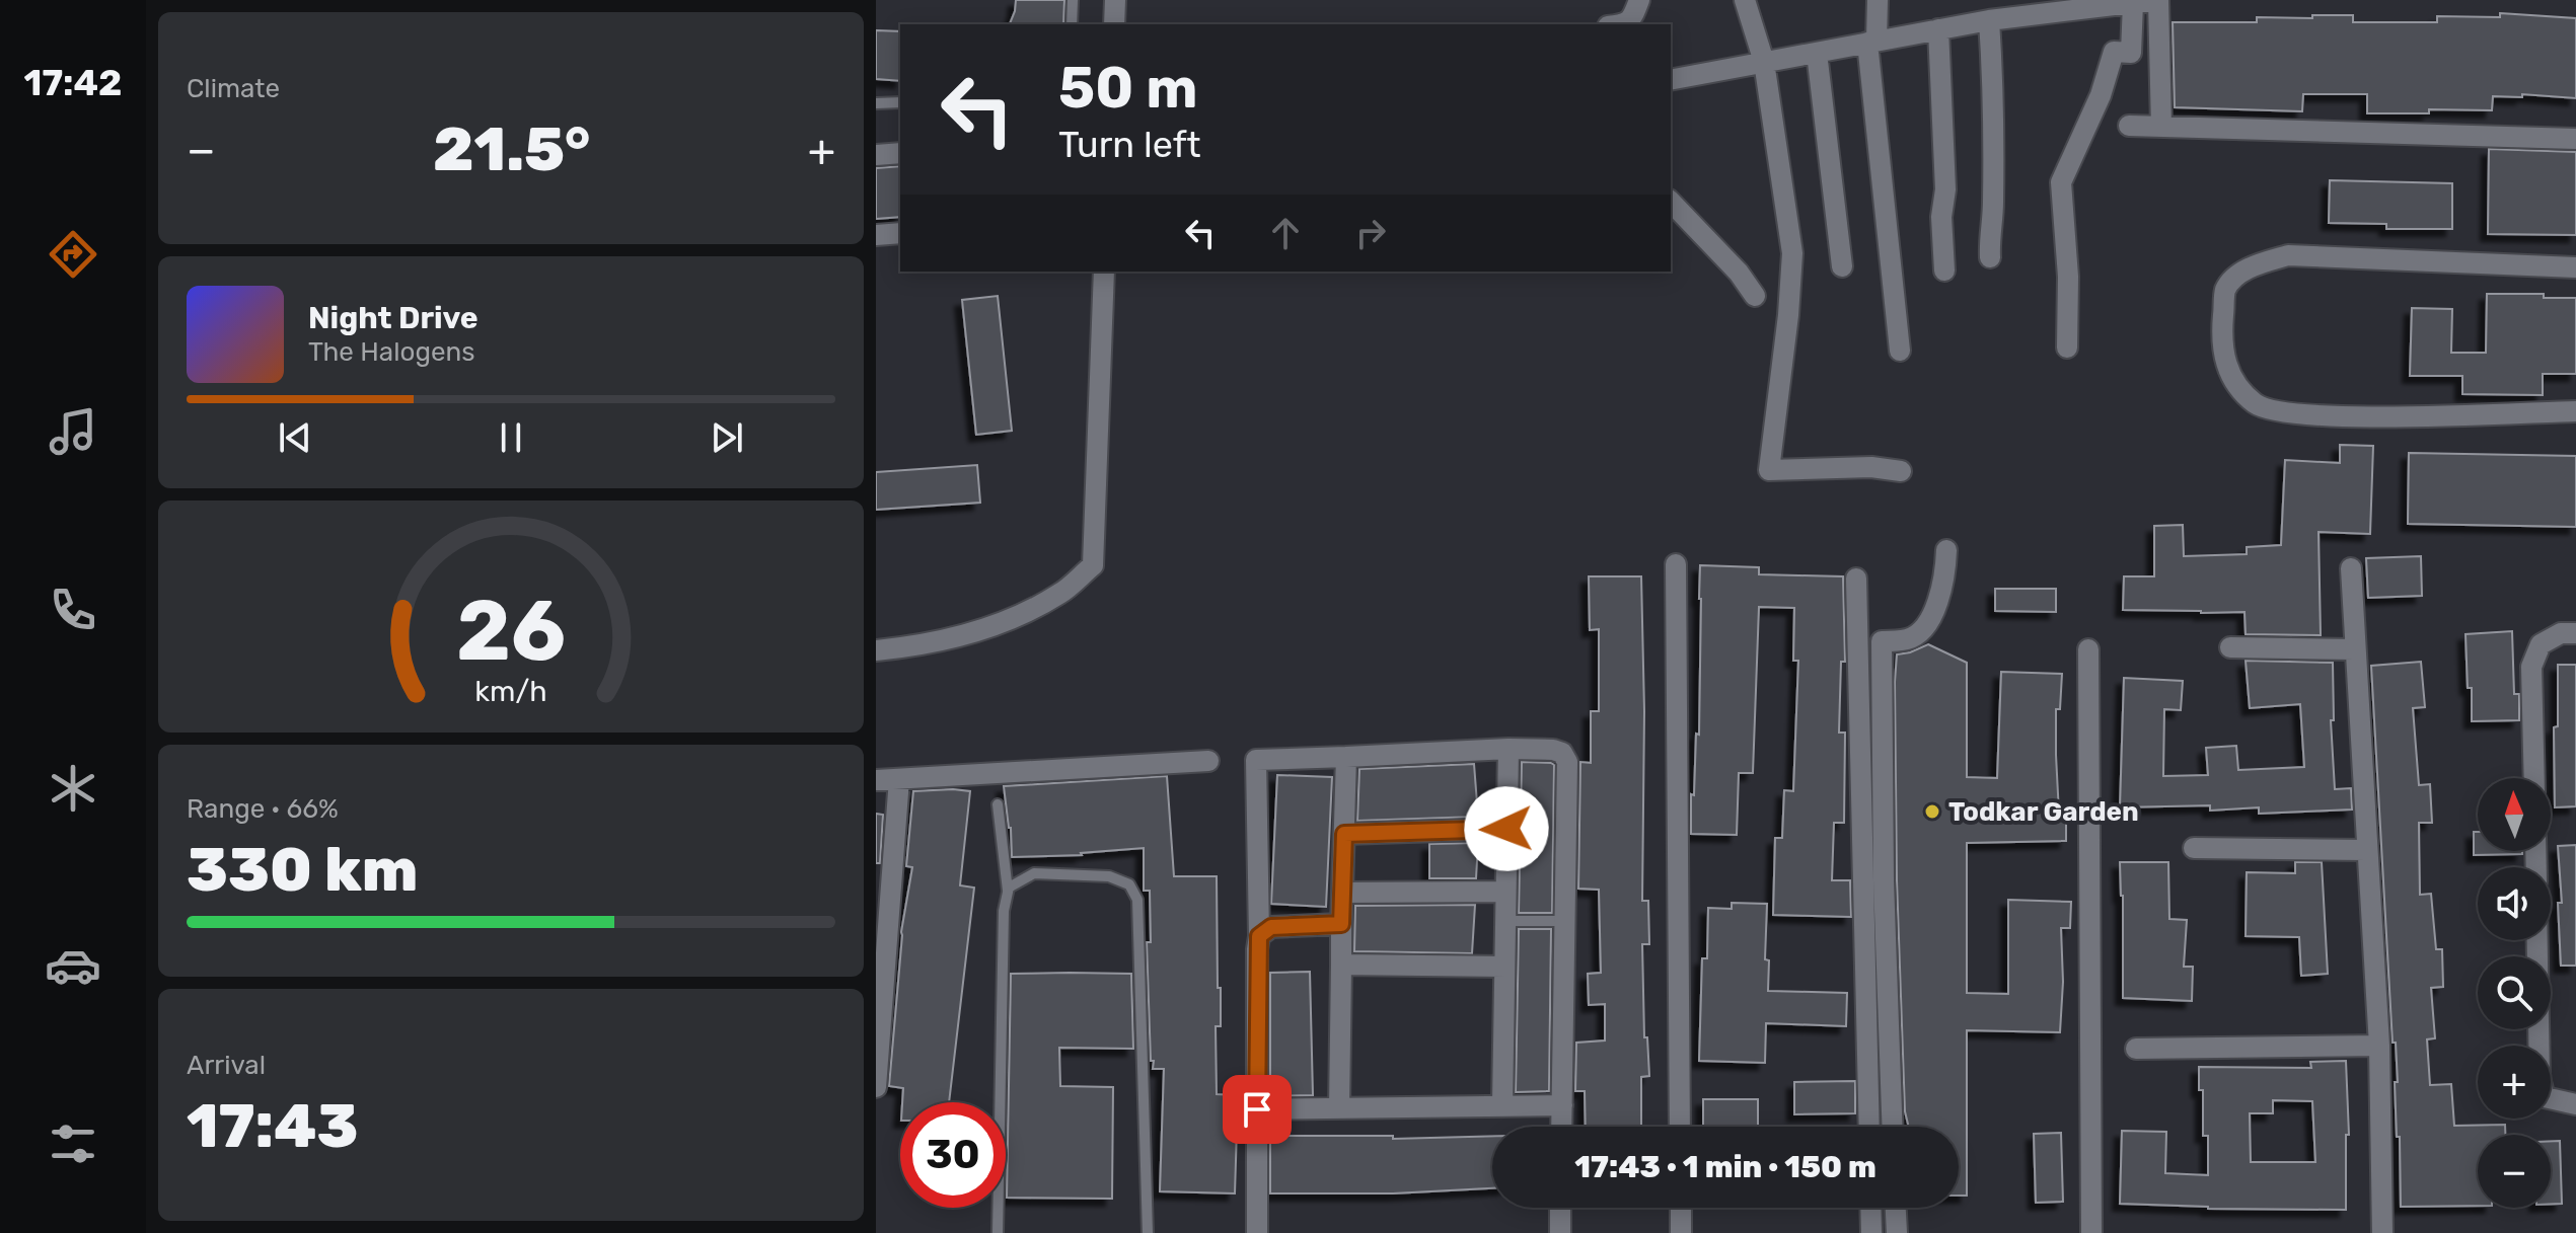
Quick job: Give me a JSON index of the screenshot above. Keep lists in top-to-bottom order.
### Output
{
  "places": ["Todkar Garden"],
  "north": "top",
  "page": {
    "tabs": "17:42",
    "tile": [
      "Climate",
      ["Range · 66%", "330 km"],
      ["Arrival", "17:43"]
    ],
    "turn": ["50 m", "Turn left"],
    "heat": ["−", "21.5°", "+"],
    "song": ["Night Drive", "The Halogens"],
    "map_buttons": ["+", "−"],
    "limit": "30",
    "trip": "17:43 · 1 min · 150 m",
    "gauge": ["26", "km/h"]
  }
}
